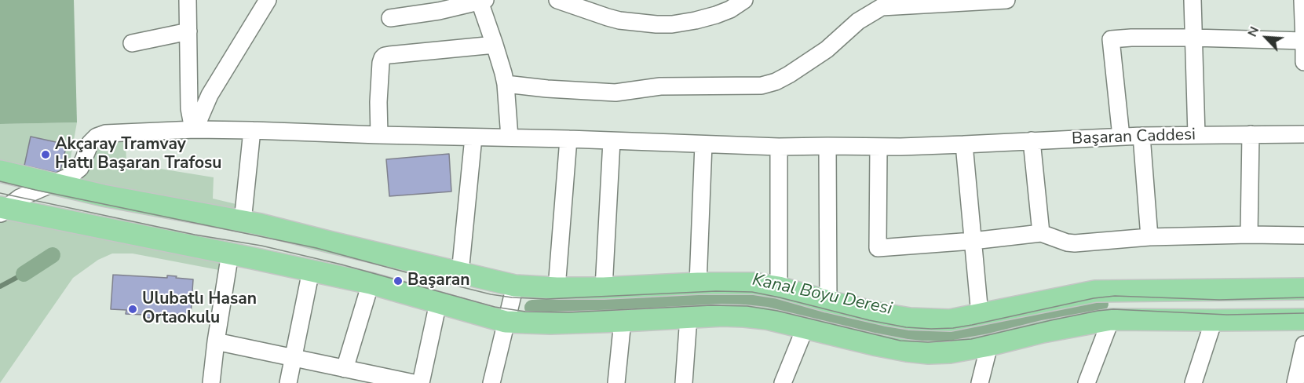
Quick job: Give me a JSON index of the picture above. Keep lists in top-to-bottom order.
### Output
{
  "streets": {
    "street": ["Başaran Caddesi"]
  },
  "water": ["Kanal Boyu Deresi"],
  "places": ["Akçaray Tramvay Hattı Başaran Trafosu", "Başaran", "Ulubatlı Hasan Ortaokulu"],
  "north": "top left"
}
